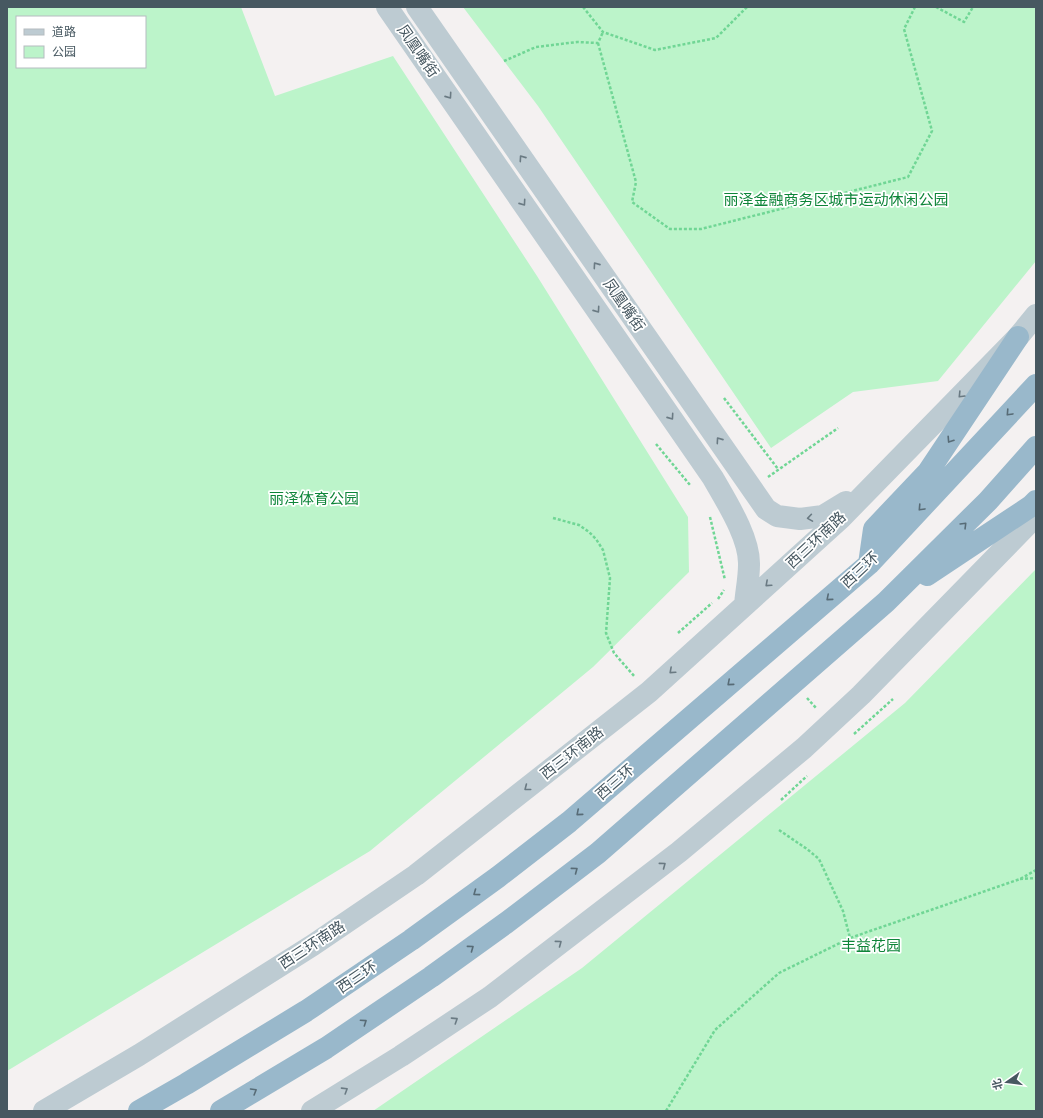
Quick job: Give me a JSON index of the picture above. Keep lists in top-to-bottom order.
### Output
{
  "streets": {
    "highway": ["西三环"],
    "street": ["凤凰嘴街", "西三环南路"]
  },
  "crossings": [
    ["凤凰嘴街", "西三环南路"]
  ],
  "parks": ["丽泽金融商务区城市运动休闲公园", "丽泽体育公园", "丰益花园"],
  "legend": ["道路", "公园"],
  "north": "left"
}
